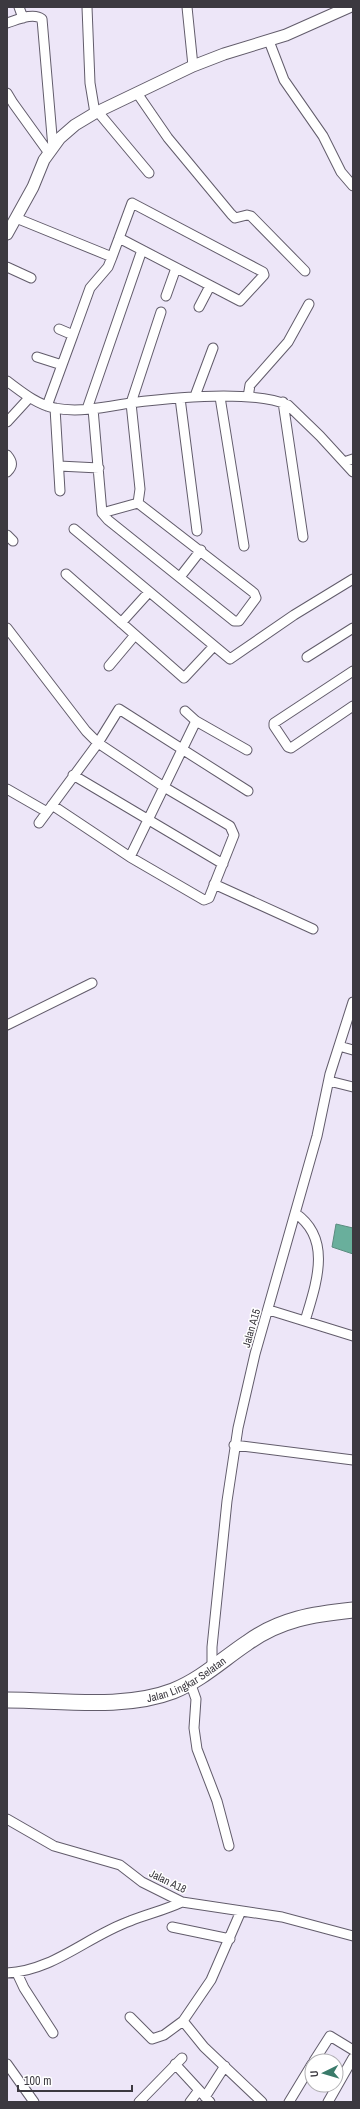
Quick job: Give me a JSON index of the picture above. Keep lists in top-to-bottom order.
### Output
{
  "streets": {
    "highway": ["Jalan Lingkar Selatan"],
    "street": ["Jalan A15", "Jalan A18"]
  },
  "crossings": [
    ["Jalan A15", "Jalan Lingkar Selatan"]
  ],
  "scale_bar": "100 m",
  "north": "left"
}
